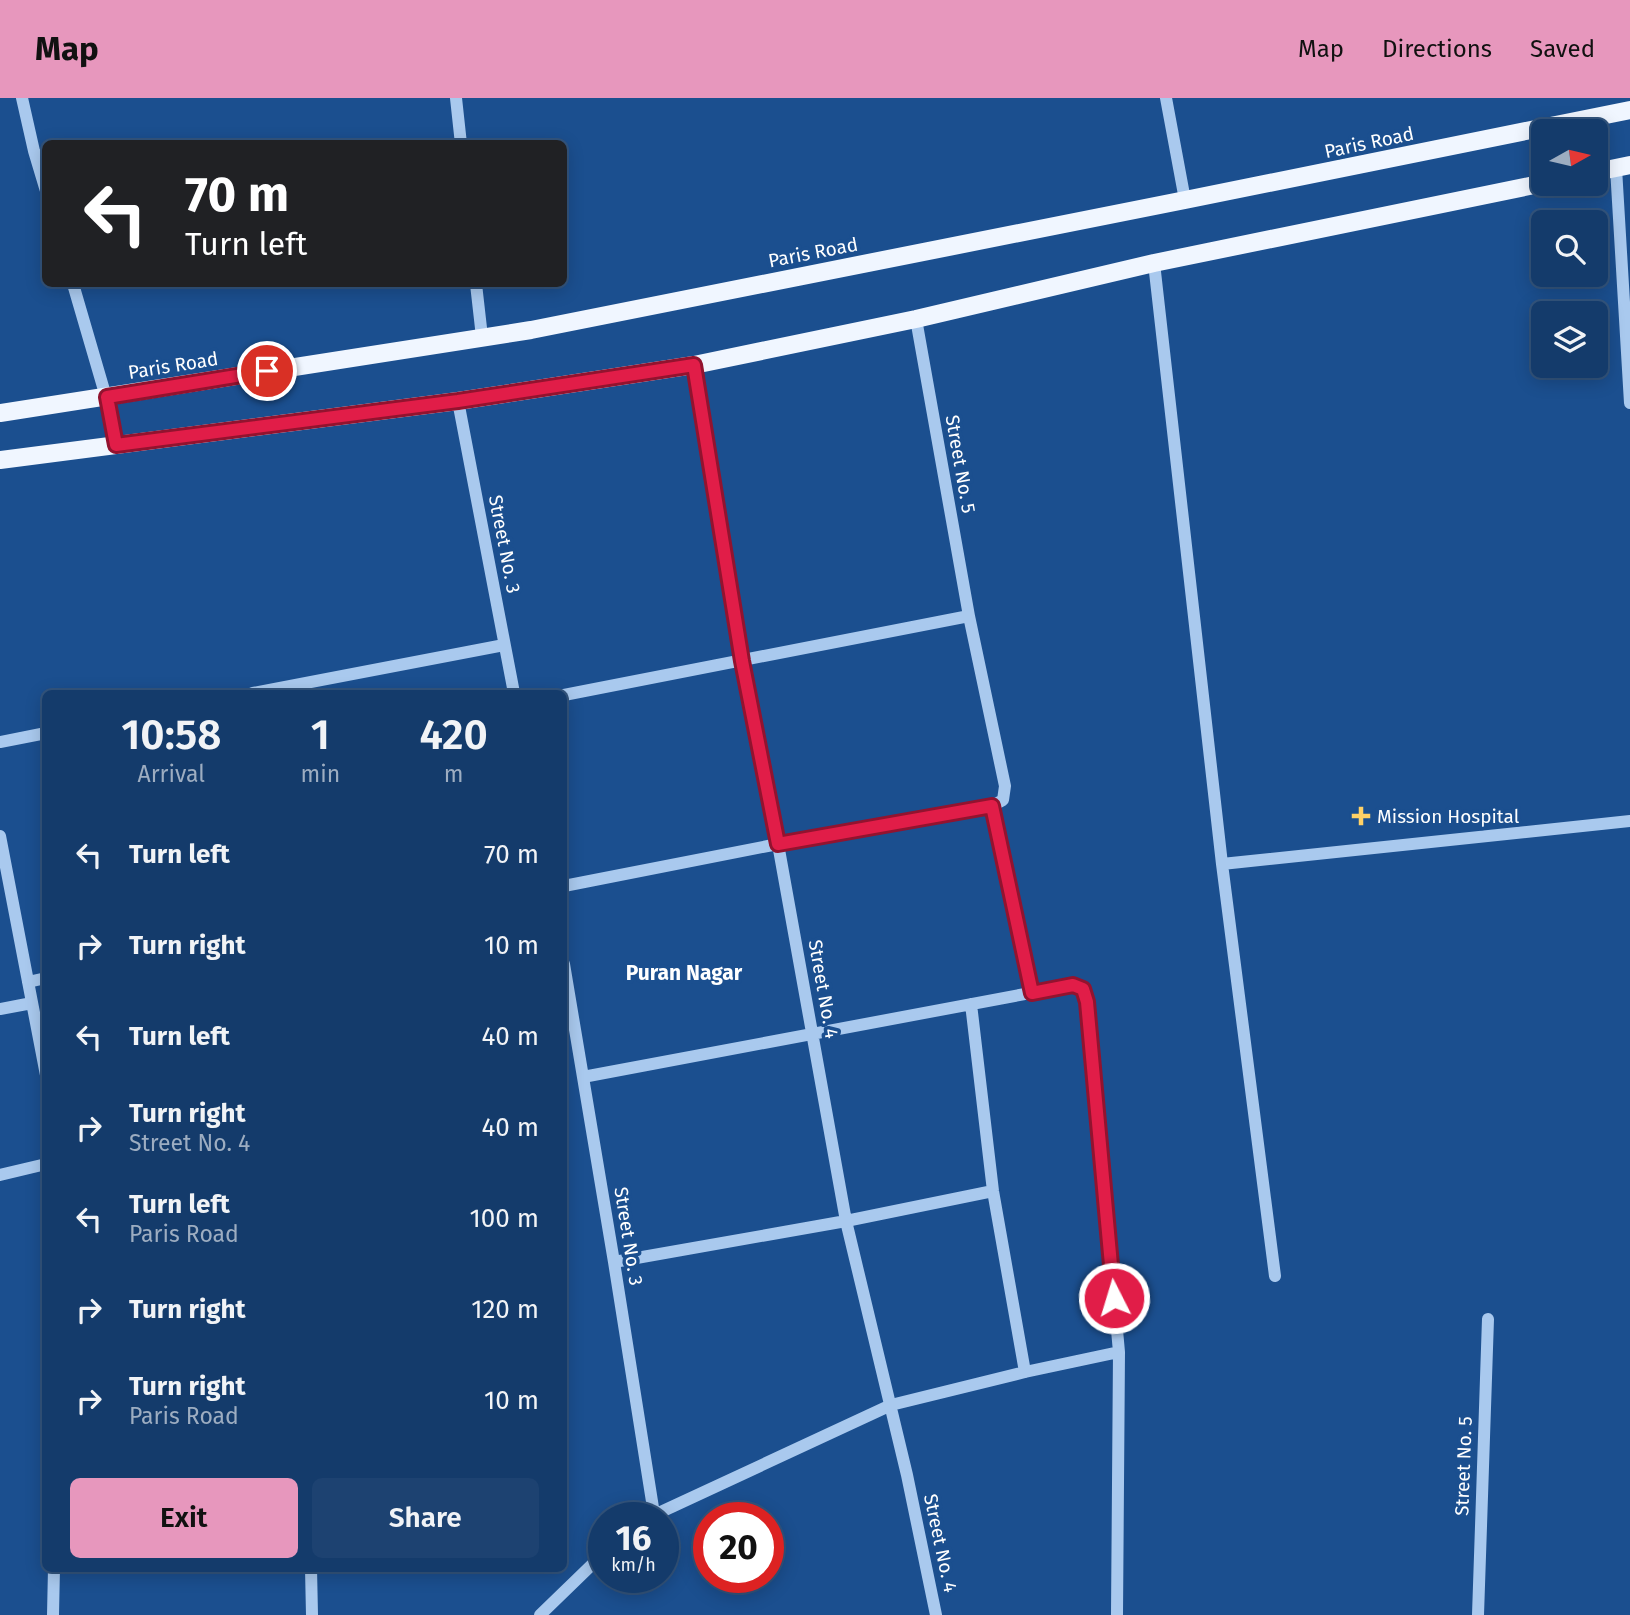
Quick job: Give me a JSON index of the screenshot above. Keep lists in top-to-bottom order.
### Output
{
  "streets": {
    "main road": ["Paris Road"],
    "street": ["Street No. 5", "Street No. 3", "Street No. 4"]
  },
  "districts": ["Puran Nagar"],
  "places": {
    "health": ["Mission Hospital"]
  },
  "north": "right",
  "page": {
    "header": "Map",
    "nav": ["Map", "Directions", "Saved"],
    "turn": ["70 m", "Turn left"],
    "eta": [
      "10:58",
      "Arrival",
      "1",
      "min",
      "420",
      "m"
    ],
    "list": [
      {
        "name": "Turn left",
        "value": "70 m"
      },
      {
        "name": "Turn right",
        "value": "10 m"
      },
      {
        "name": "Turn left",
        "value": "40 m"
      },
      {
        "name": "Turn right",
        "note": "Street No. 4",
        "value": "40 m"
      },
      {
        "name": "Turn left",
        "note": "Paris Road",
        "value": "100 m"
      },
      {
        "name": "Turn right",
        "value": "120 m"
      },
      {
        "name": "Turn right",
        "note": "Paris Road",
        "value": "10 m"
      }
    ],
    "buttons": ["Exit", "Share"],
    "speed": "16 km/h",
    "limit": "20"
  }
}
